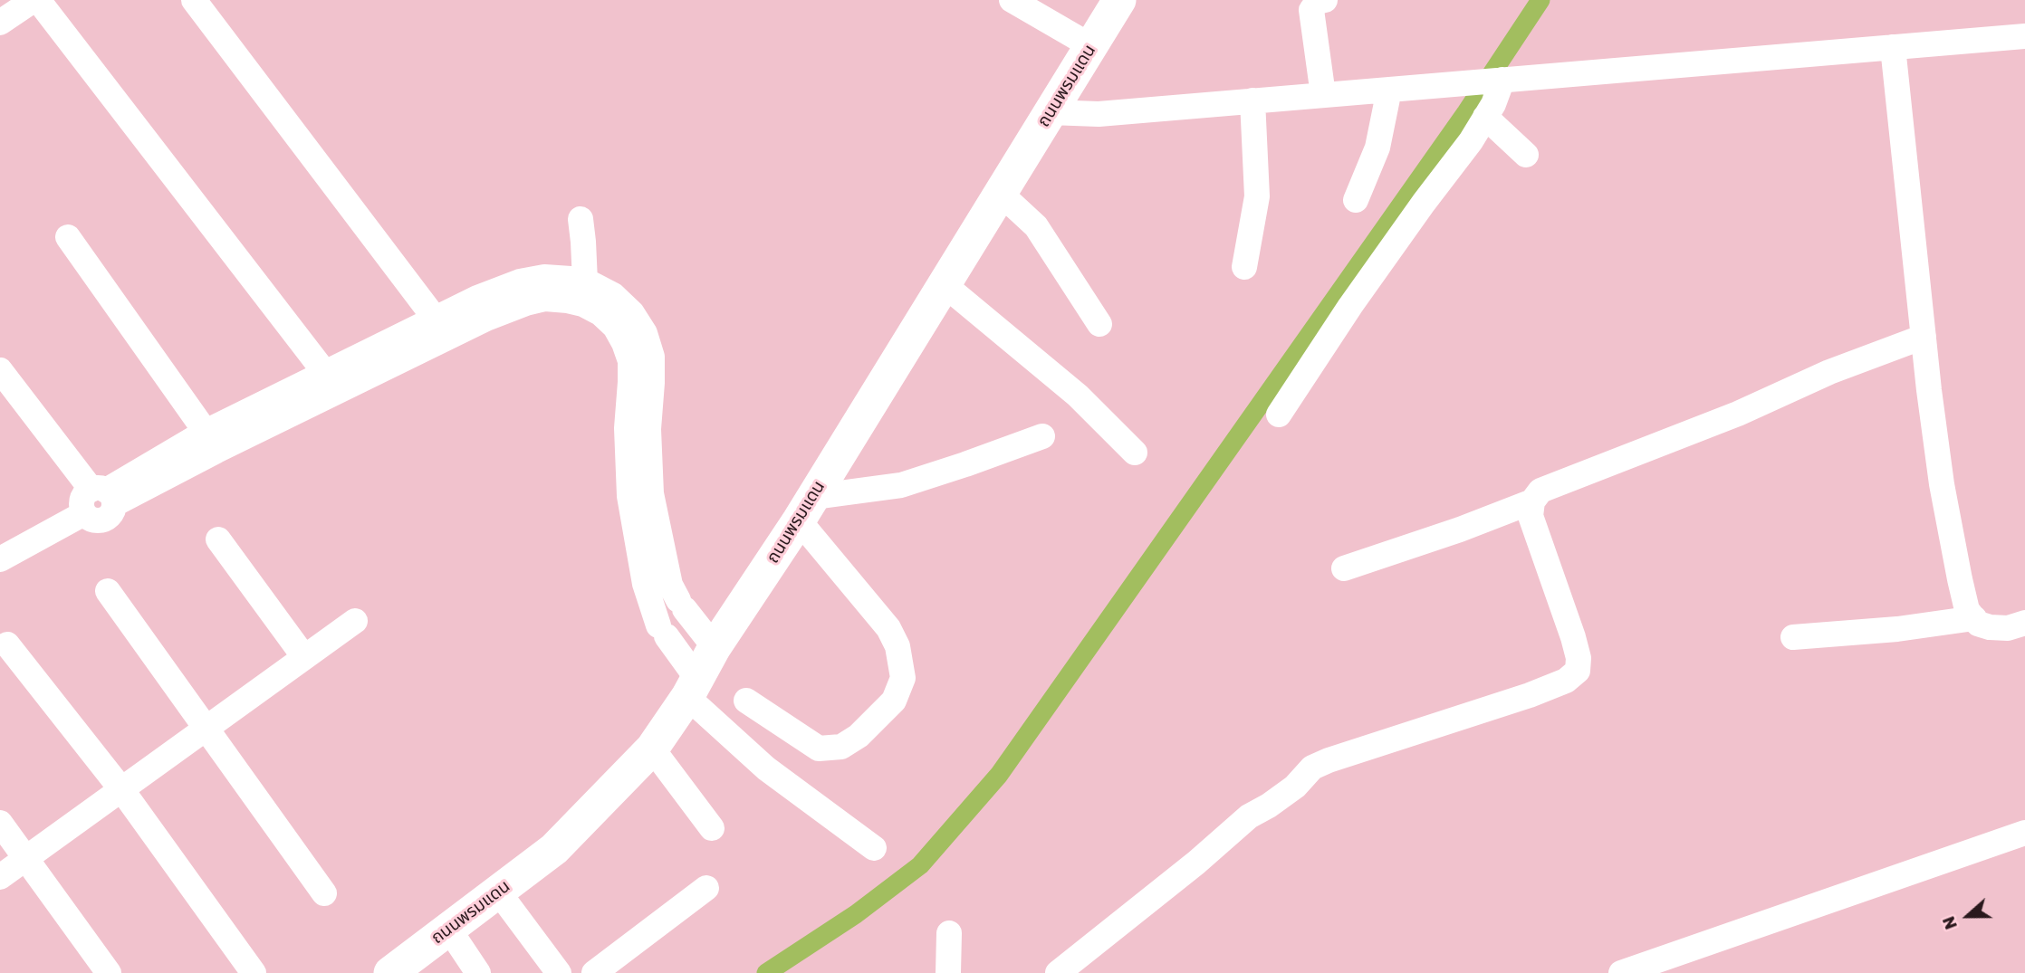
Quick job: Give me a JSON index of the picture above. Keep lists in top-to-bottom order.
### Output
{
  "streets": {
    "main road": ["ถนนพรมแดน"]
  },
  "north": "left"
}
